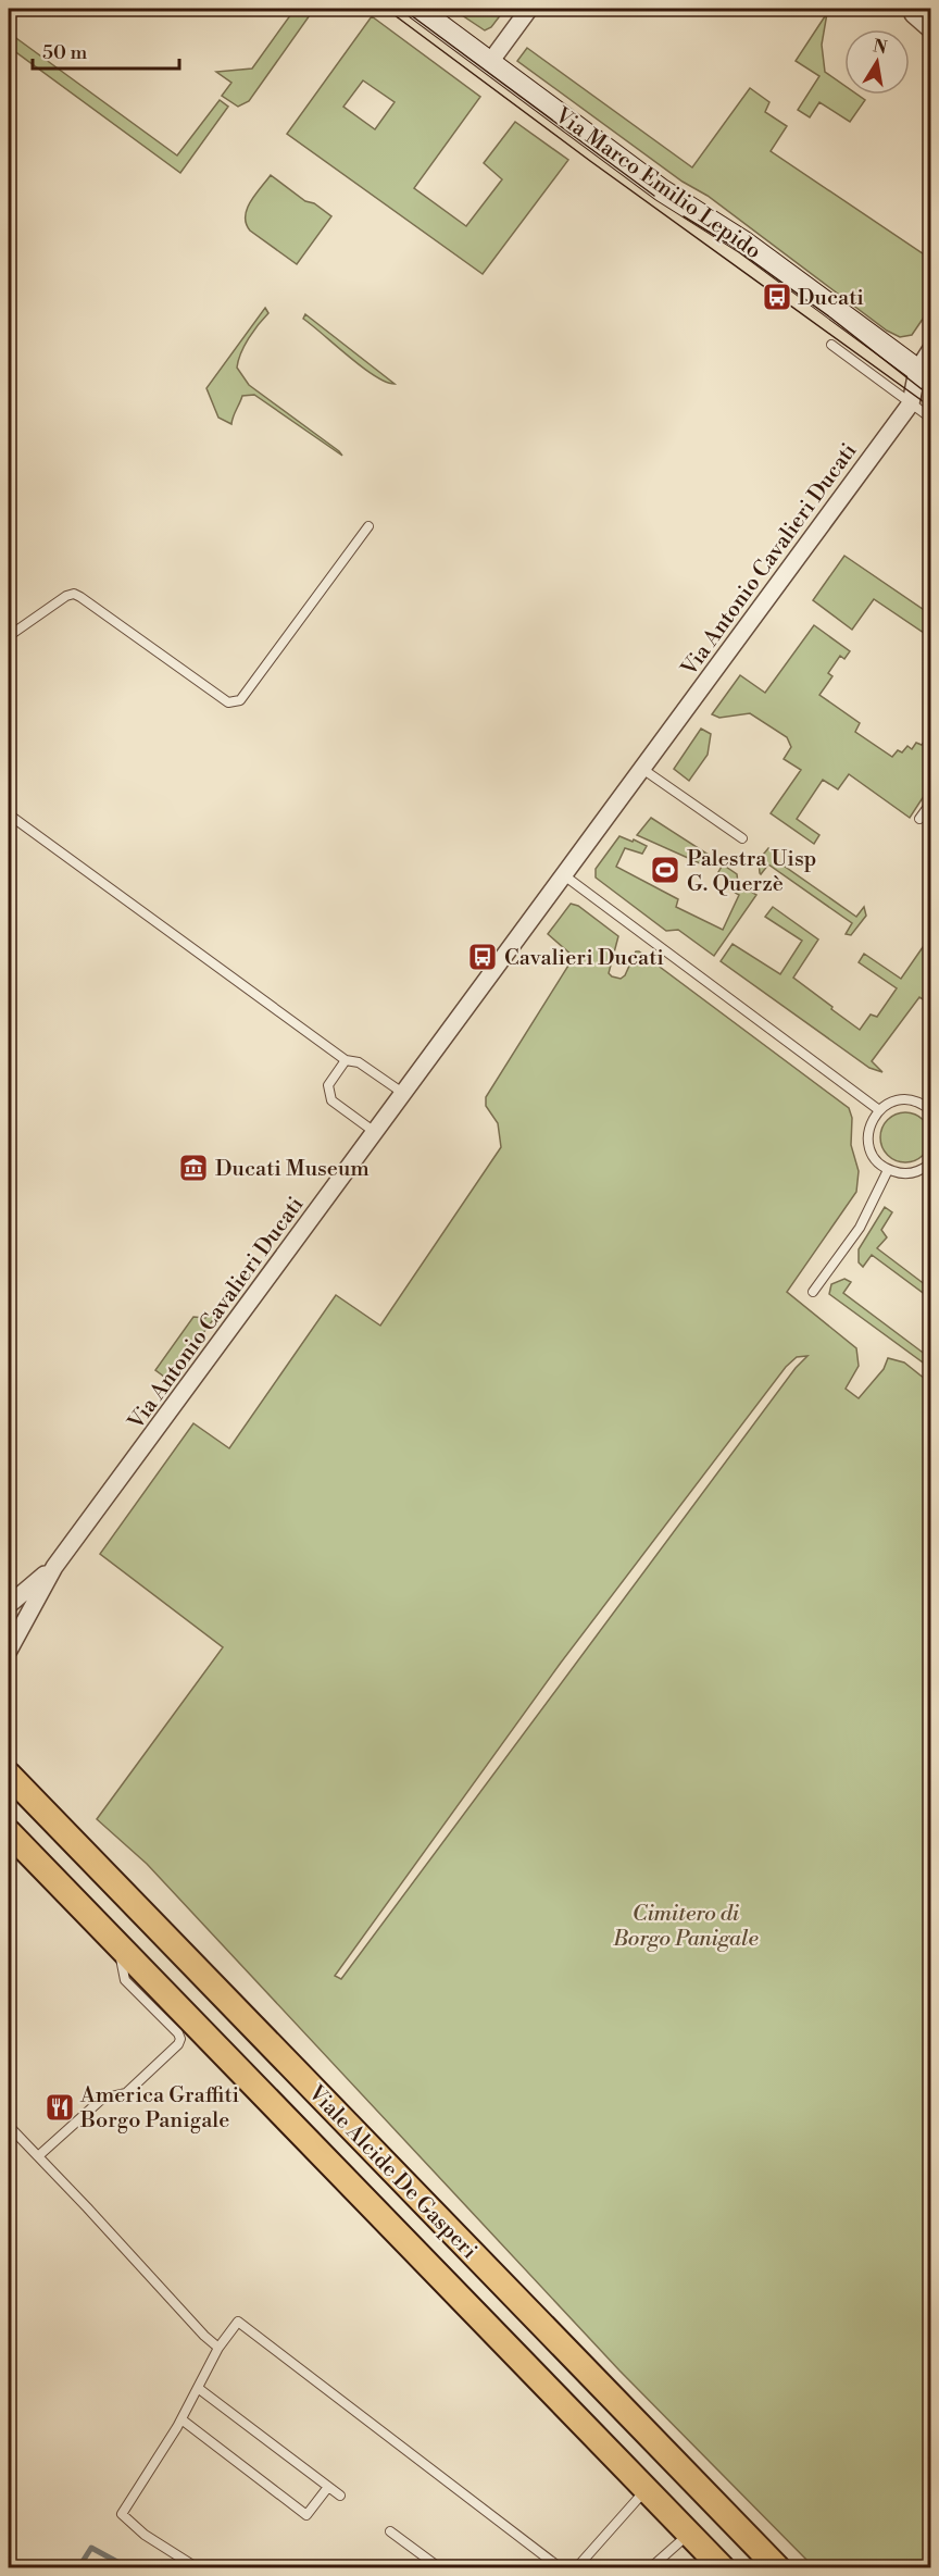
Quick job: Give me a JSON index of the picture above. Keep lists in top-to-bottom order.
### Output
{
  "streets": {
    "main road": ["Via Marco Emilio Lepido", "Viale Alcide De Gasperi"],
    "street": ["Via Antonio Cavalieri Ducati"]
  },
  "crossings": [
    ["Via Marco Emilio Lepido", "Via Antonio Cavalieri Ducati"]
  ],
  "parks": ["Cimitero di Borgo Panigale"],
  "places": {
    "bus stop": ["Ducati", "Cavalieri Ducati"],
    "sports": ["Palestra Uisp G. Querzè"],
    "museum": ["Ducati Museum"],
    "restaurant": ["America Graffiti Borgo Panigale"]
  },
  "scale_bar": "50 m",
  "north": "top"
}
